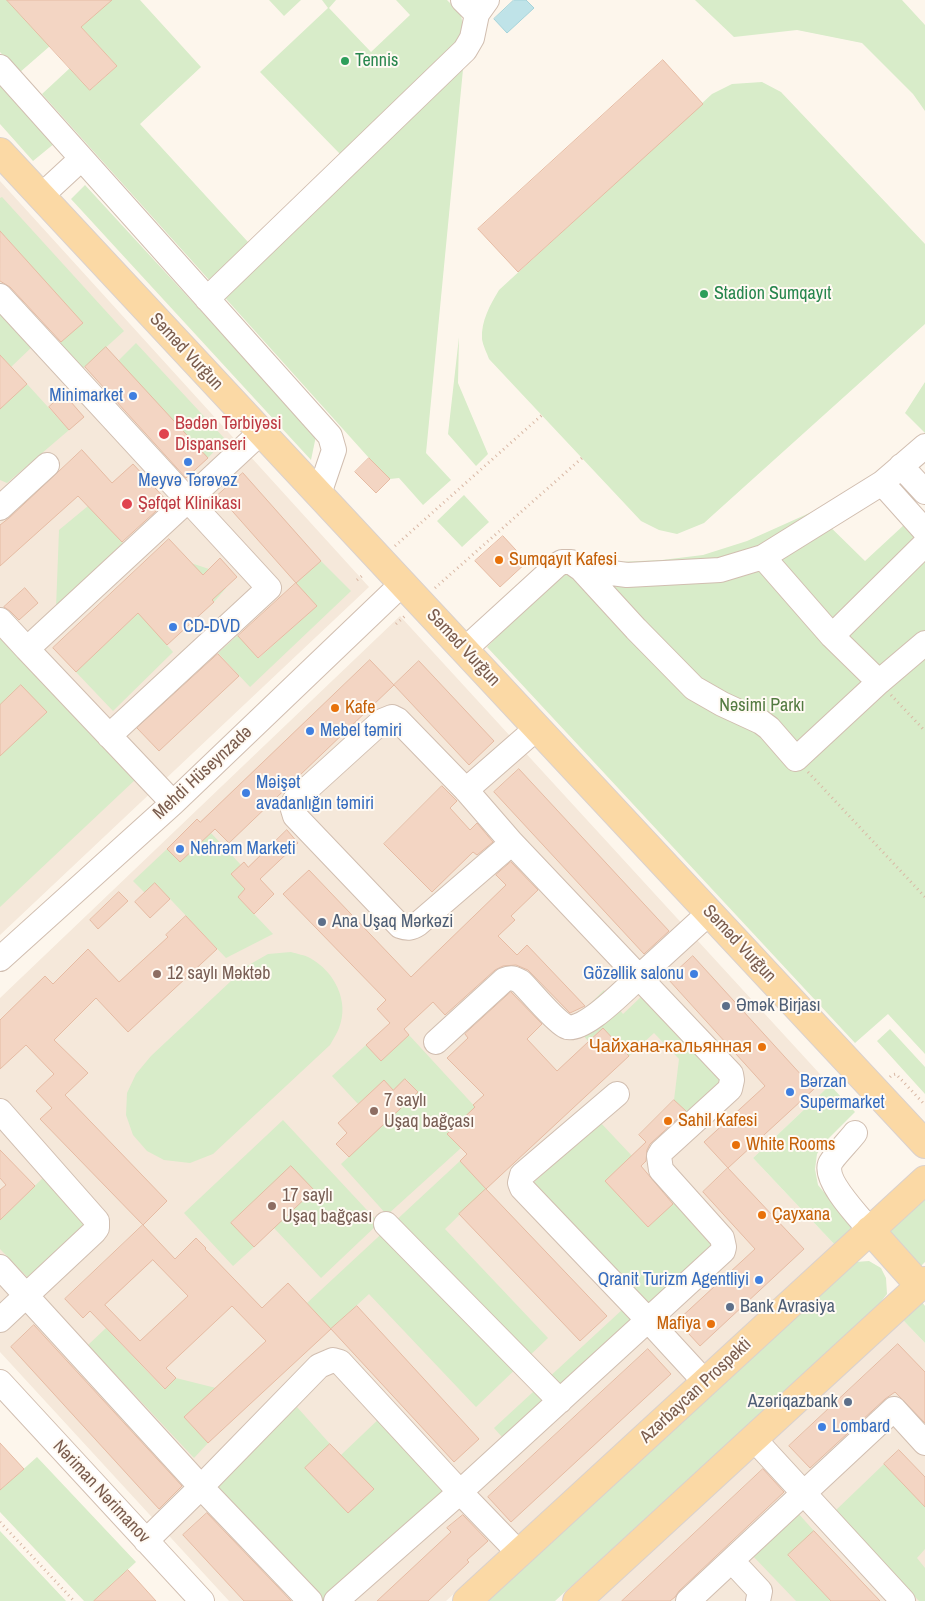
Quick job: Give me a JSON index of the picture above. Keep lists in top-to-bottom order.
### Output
{
  "streets": {
    "main road": ["Səməd Vurğun", "Azərbaycan Prospekti"],
    "street": ["Mehdi Hüseynzadə", "Nəriman Nərimanov"]
  },
  "crossings": [
    ["Səməd Vurğun", "Mehdi Hüseynzadə"]
  ],
  "parks": ["Nəsimi Parkı"],
  "places": [
    "Tennis",
    "Stadion Sumqayıt",
    "Minimarket",
    "Bədən Tərbiyəsi Dispanseri",
    "Meyvə Tərəvəz",
    "Şəfqət Klinikası",
    "Sumqayıt Kafesi",
    "CD-DVD",
    "Kafe",
    "Mebel təmiri",
    "Məişət avadanlığın təmiri",
    "Nehrəm Marketi",
    "Ana Uşaq Mərkəzi",
    "12 saylı Məktəb",
    "Gözəllik salonu",
    "Əmək Birjası",
    "Чайхана-кальянная",
    "Bərzan Supermarket",
    "7 saylı Uşaq bağçası",
    "Sahil Kafesi",
    "White Rooms",
    "17 saylı Uşaq bağçası",
    "Çayxana",
    "Qranit Turizm Agentliyi",
    "Bank Avrasiya",
    "Mafiya",
    "Azəriqazbank",
    "Lombard"
  ]
}
